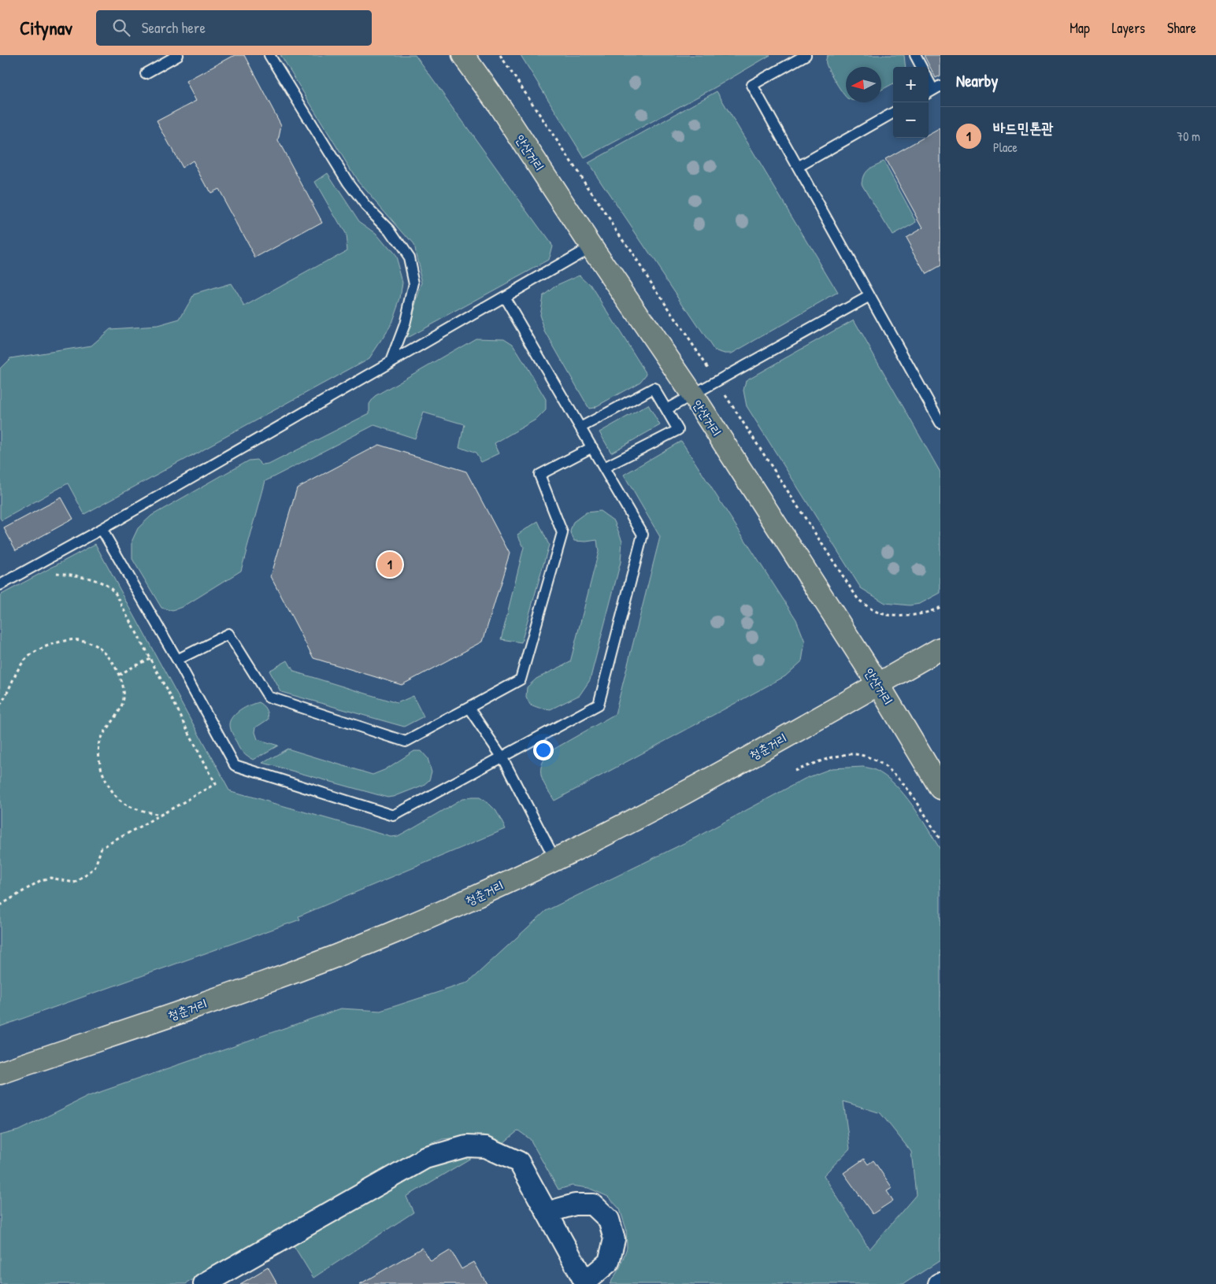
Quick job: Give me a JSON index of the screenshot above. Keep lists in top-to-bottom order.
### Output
{
  "streets": {
    "main road": ["안산거리", "청춘거리"]
  },
  "crossings": [
    ["안산거리", "청춘거리"]
  ],
  "north": "left",
  "page": {
    "header": "Citynav",
    "search": "Search here",
    "nav": ["Map", "Layers", "Share"],
    "heading": "Nearby",
    "map_buttons": ["+", "−"],
    "list": [
      {
        "mark": "1",
        "name": "바드민톤관",
        "note": "Place",
        "value": "70 m"
      }
    ],
    "pins": "1"
  }
}
